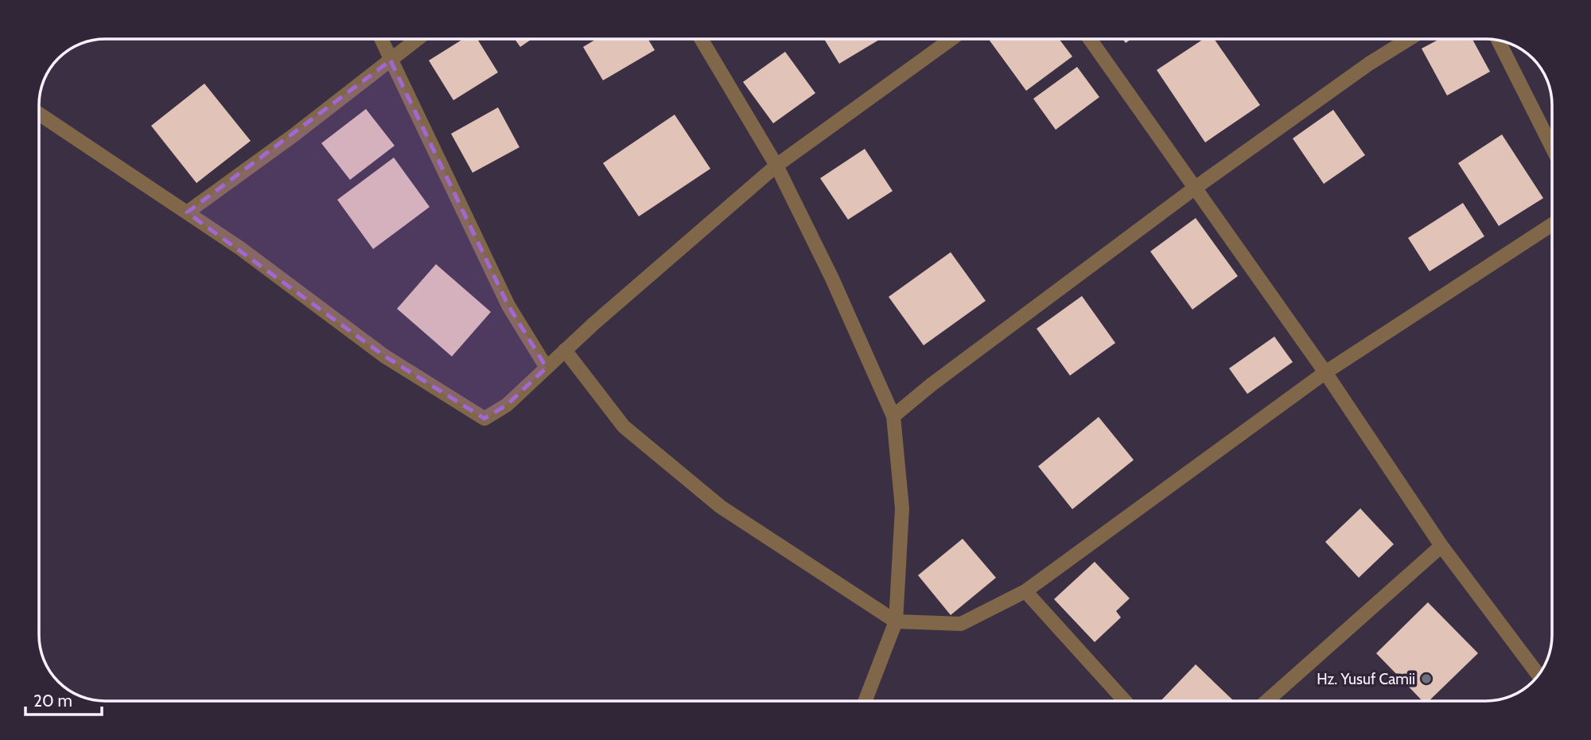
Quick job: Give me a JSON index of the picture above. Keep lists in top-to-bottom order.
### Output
{
  "places": ["Hz. Yusuf Camii"],
  "scale_bar": "20 m"
}
